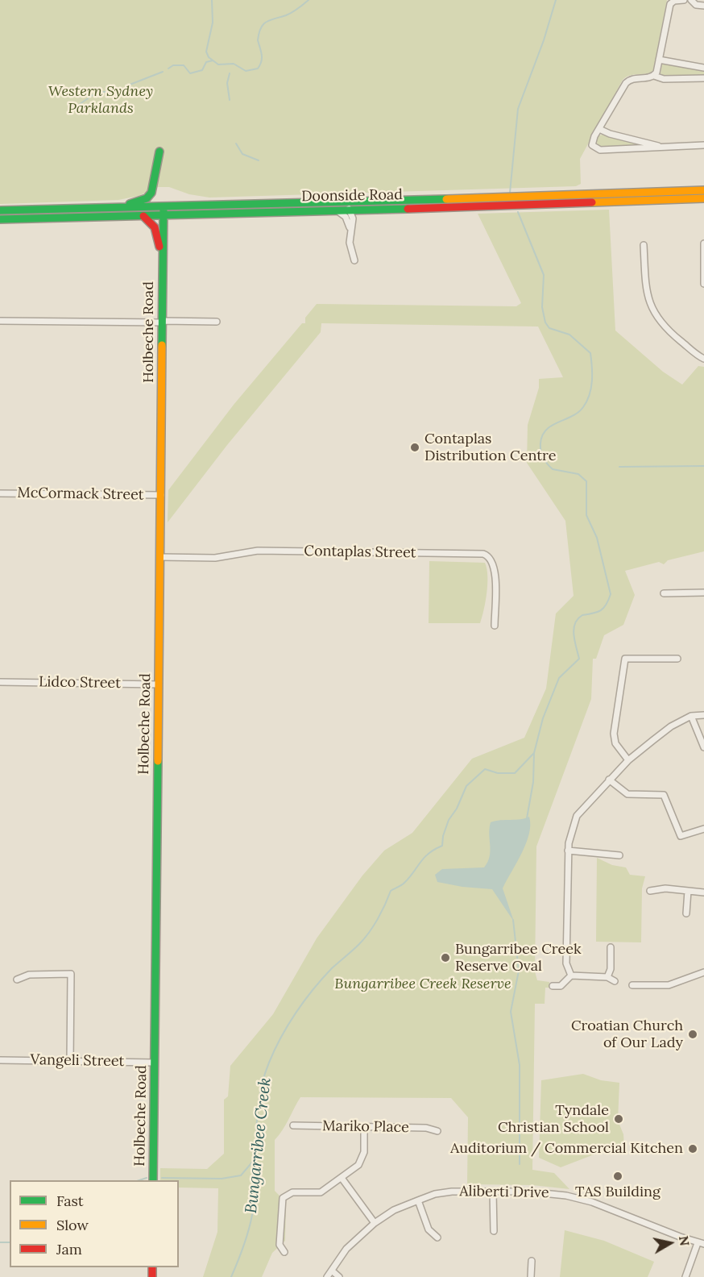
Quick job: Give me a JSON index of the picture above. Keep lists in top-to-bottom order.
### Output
{
  "streets": {
    "main road": ["Doonside Road", "Holbeche Road"],
    "street": [
      "McCormack Street",
      "Contaplas Street",
      "Lidco Street",
      "Vangeli Street",
      "Mariko Place",
      "Aliberti Drive"
    ]
  },
  "crossings": [
    ["Doonside Road", "Holbeche Road"],
    ["Holbeche Road", "McCormack Street"],
    ["Holbeche Road", "Contaplas Street"],
    ["Holbeche Road", "Lidco Street"],
    ["Holbeche Road", "Vangeli Street"]
  ],
  "water": ["Bungarribee Creek"],
  "parks": ["Western Sydney Parklands", "Bungarribee Creek Reserve"],
  "places": [
    "Contaplas Distribution Centre",
    "Bungarribee Creek Reserve Oval",
    "Croatian Church of Our Lady",
    "Tyndale Christian School",
    "Auditorium / Commercial Kitchen",
    "TAS Building"
  ],
  "legend": ["Fast", "Slow", "Jam"],
  "north": "right"
}
